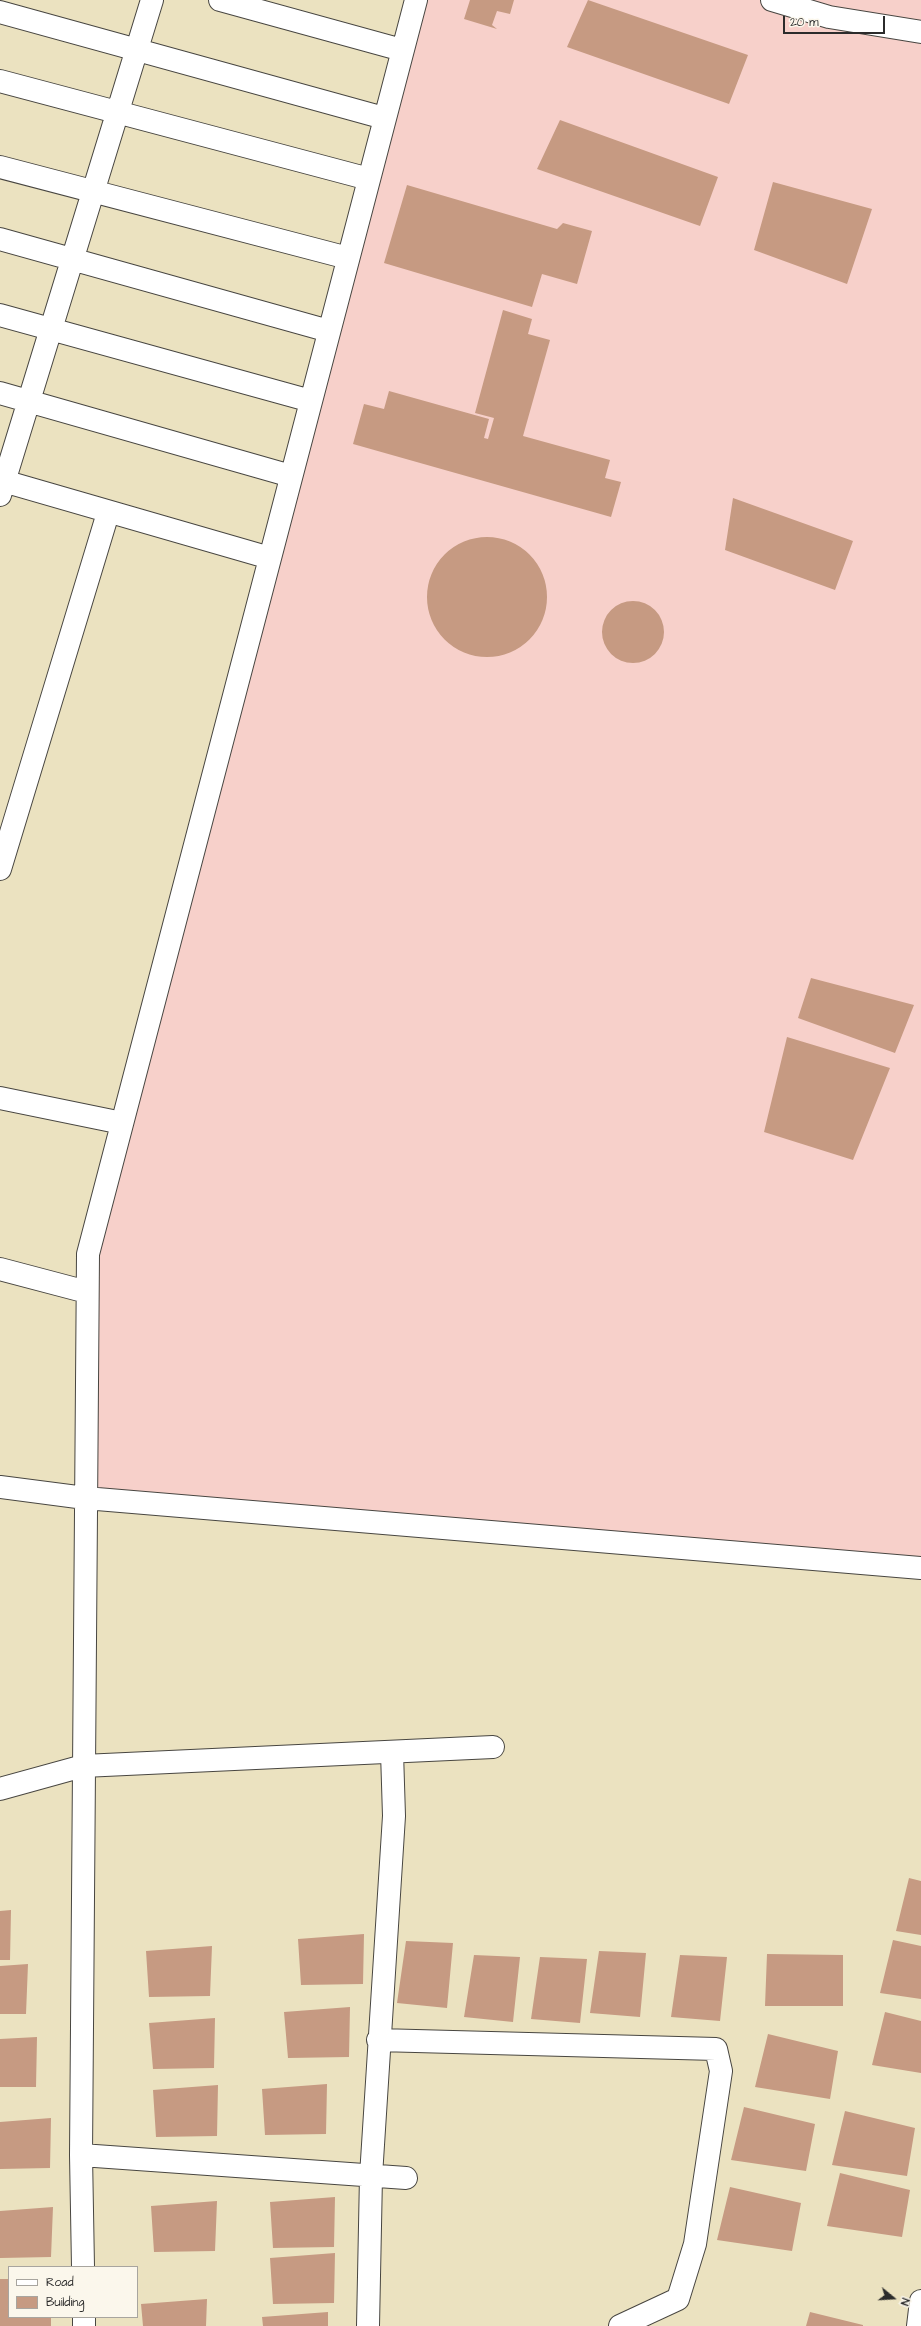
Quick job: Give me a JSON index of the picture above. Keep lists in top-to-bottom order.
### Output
{
  "legend": ["Road", "Building"],
  "scale_bar": "20 m",
  "north": "right"
}
